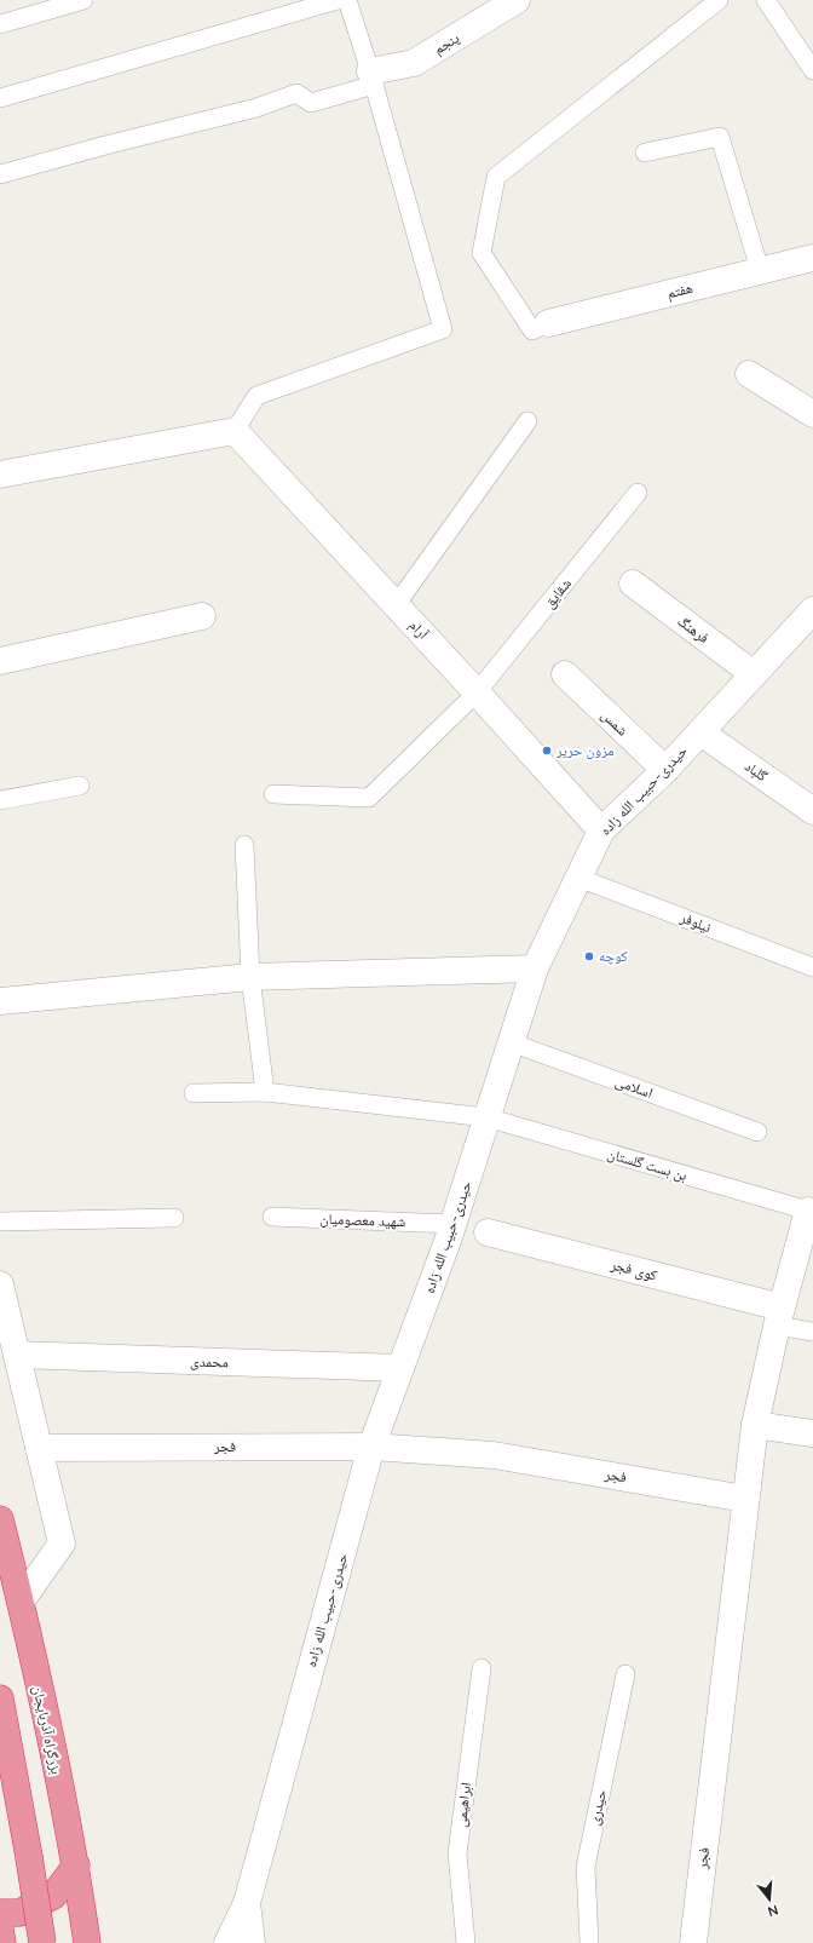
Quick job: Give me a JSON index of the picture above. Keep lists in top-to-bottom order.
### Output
{
  "streets": {
    "highway": ["بزرگراه آذربایجان"],
    "street": [
      "پنجم",
      "هفتم",
      "آرام",
      "فرهنگ",
      "شمس",
      "گلباد",
      "حیدری-حبیب الله زاده",
      "کوی فجر",
      "محمدی",
      "فجر"
    ],
    "lane": [
      "شقایق",
      "نیلوفر",
      "اسلامی",
      "بن بست گلستان",
      "شهید معصومیان",
      "ابراهیمی",
      "حیدری"
    ]
  },
  "crossings": [
    ["شقایق", "آرام"],
    ["آرام", "حیدری-حبیب الله زاده"],
    ["فرهنگ", "حیدری-حبیب الله زاده"],
    ["شمس", "حیدری-حبیب الله زاده"],
    ["گلباد", "حیدری-حبیب الله زاده"],
    ["حیدری-حبیب الله زاده", "نیلوفر"],
    ["حیدری-حبیب الله زاده", "اسلامی"],
    ["حیدری-حبیب الله زاده", "بن بست گلستان"],
    ["حیدری-حبیب الله زاده", "شهید معصومیان"],
    ["حیدری-حبیب الله زاده", "محمدی"],
    ["حیدری-حبیب الله زاده", "فجر"]
  ],
  "places": ["مزون حریر", "کوچه"],
  "north": "bottom"
}
